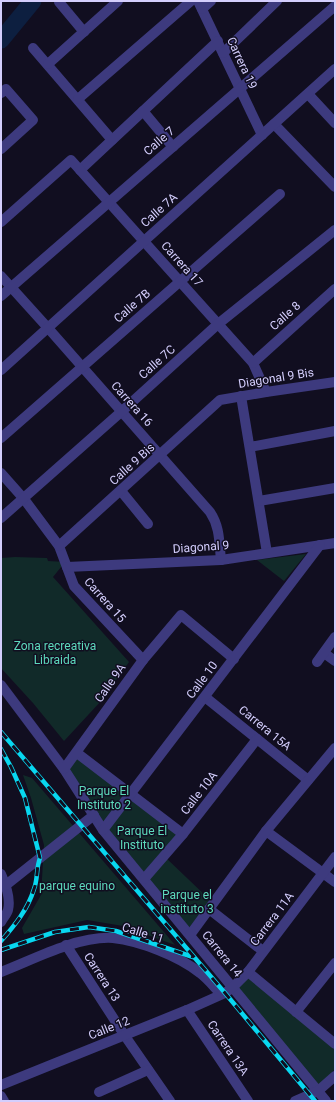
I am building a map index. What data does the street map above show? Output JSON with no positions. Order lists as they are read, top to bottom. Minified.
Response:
{"streets":{"street":["Carrera 19","Calle 7","Calle 7A","Carrera 17","Calle 7B","Calle 8","Calle 7C","Diagonal 9 Bis","Carrera 16","Calle 9 Bis","Diagonal 9","Carrera 15","Calle 10","Calle 9A","Carrera 15A","Calle 10A","Carrera 11A","Calle 11","Carrera 14","Carrera 13","Calle 12","Carrera 13A"]},"crossings":[["Carrera 19","Calle 7"],["Carrera 19","Calle 7A"],["Calle 7","Carrera 17"],["Calle 7","Carrera 16"],["Calle 7A","Carrera 17"],["Calle 7A","Carrera 16"],["Carrera 17","Calle 7B"],["Carrera 17","Calle 8"],["Carrera 17","Calle 7C"],["Carrera 17","Diagonal 9 Bis"],["Calle 7B","Carrera 16"],["Calle 7C","Carrera 16"],["Calle 7C","Carrera 15"],["Diagonal 9 Bis","Calle 9 Bis"],["Carrera 16","Calle 9 Bis"],["Carrera 16","Diagonal 9"],["Calle 9 Bis","Carrera 15"],["Diagonal 9","Carrera 15"],["Diagonal 9","Calle 10"],["Carrera 15","Calle 9A"],["Calle 10","Calle 9A"],["Calle 10","Carrera 15A"],["Calle 10","Carrera 14"],["Calle 9A","Carrera 14"],["Carrera 15A","Calle 10A"],["Calle 10A","Carrera 14"],["Carrera 11A","Calle 11"],["Carrera 11A","Carrera 14"],["Carrera 11A","Calle 12"],["Calle 11","Carrera 14"],["Calle 11","Carrera 13"],["Calle 11","Calle 12"],["Carrera 14","Calle 12"],["Carrera 13","Calle 12"],["Calle 12","Carrera 13A"]],"parks":["Zona recreativa Libraida","Parque El Instituto 2","Parque El Instituto","parque equino","Parque el instituto 3"]}
